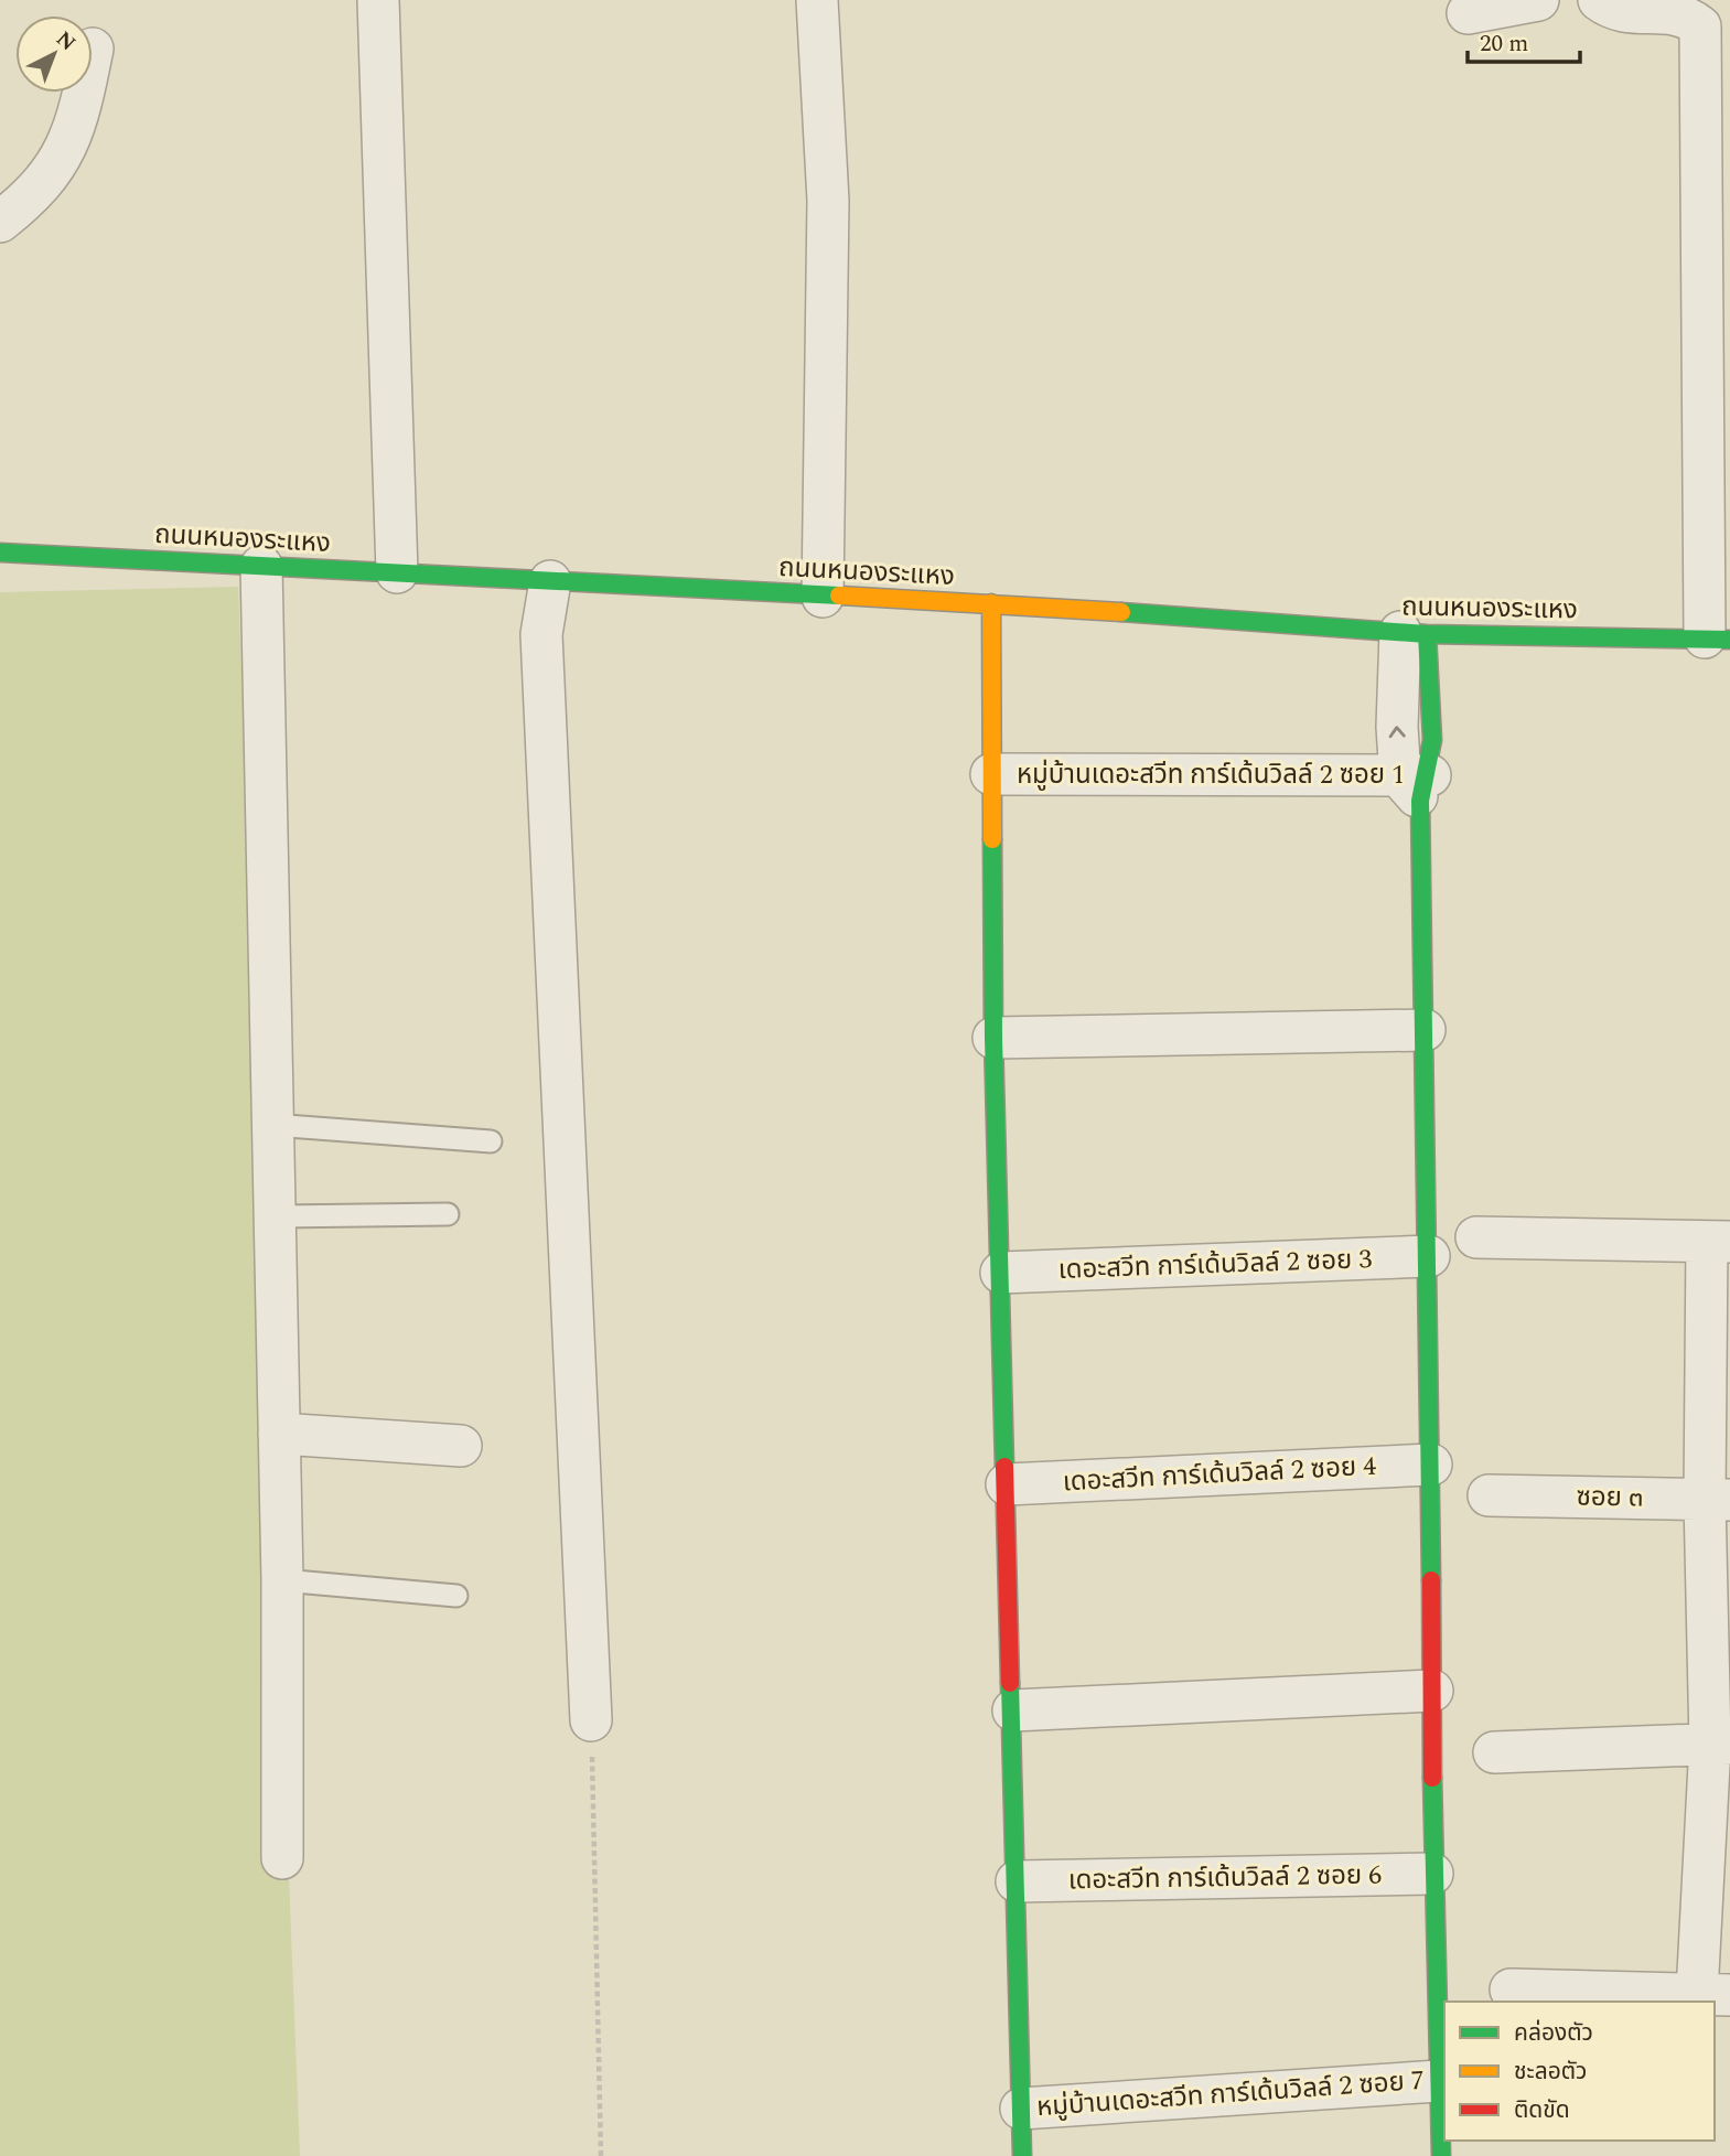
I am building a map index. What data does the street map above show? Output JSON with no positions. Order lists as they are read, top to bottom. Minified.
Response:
{"streets":{"street":["ถนนหนองระแหง","หมู่บ้านเดอะสวีท การ์เด้นวิลล์ 2 ซอย 1","เดอะสวีท การ์เด้นวิลล์ 2 ซอย 3","เดอะสวีท การ์เด้นวิลล์ 2 ซอย 4","ซอย ๓","เดอะสวีท การ์เด้นวิลล์ 2 ซอย 6","หมู่บ้านเดอะสวีท การ์เด้นวิลล์ 2 ซอย 7"]},"legend":["คล่องตัว","ชะลอตัว","ติดขัด"],"scale_bar":"20 m","north":"top right"}
